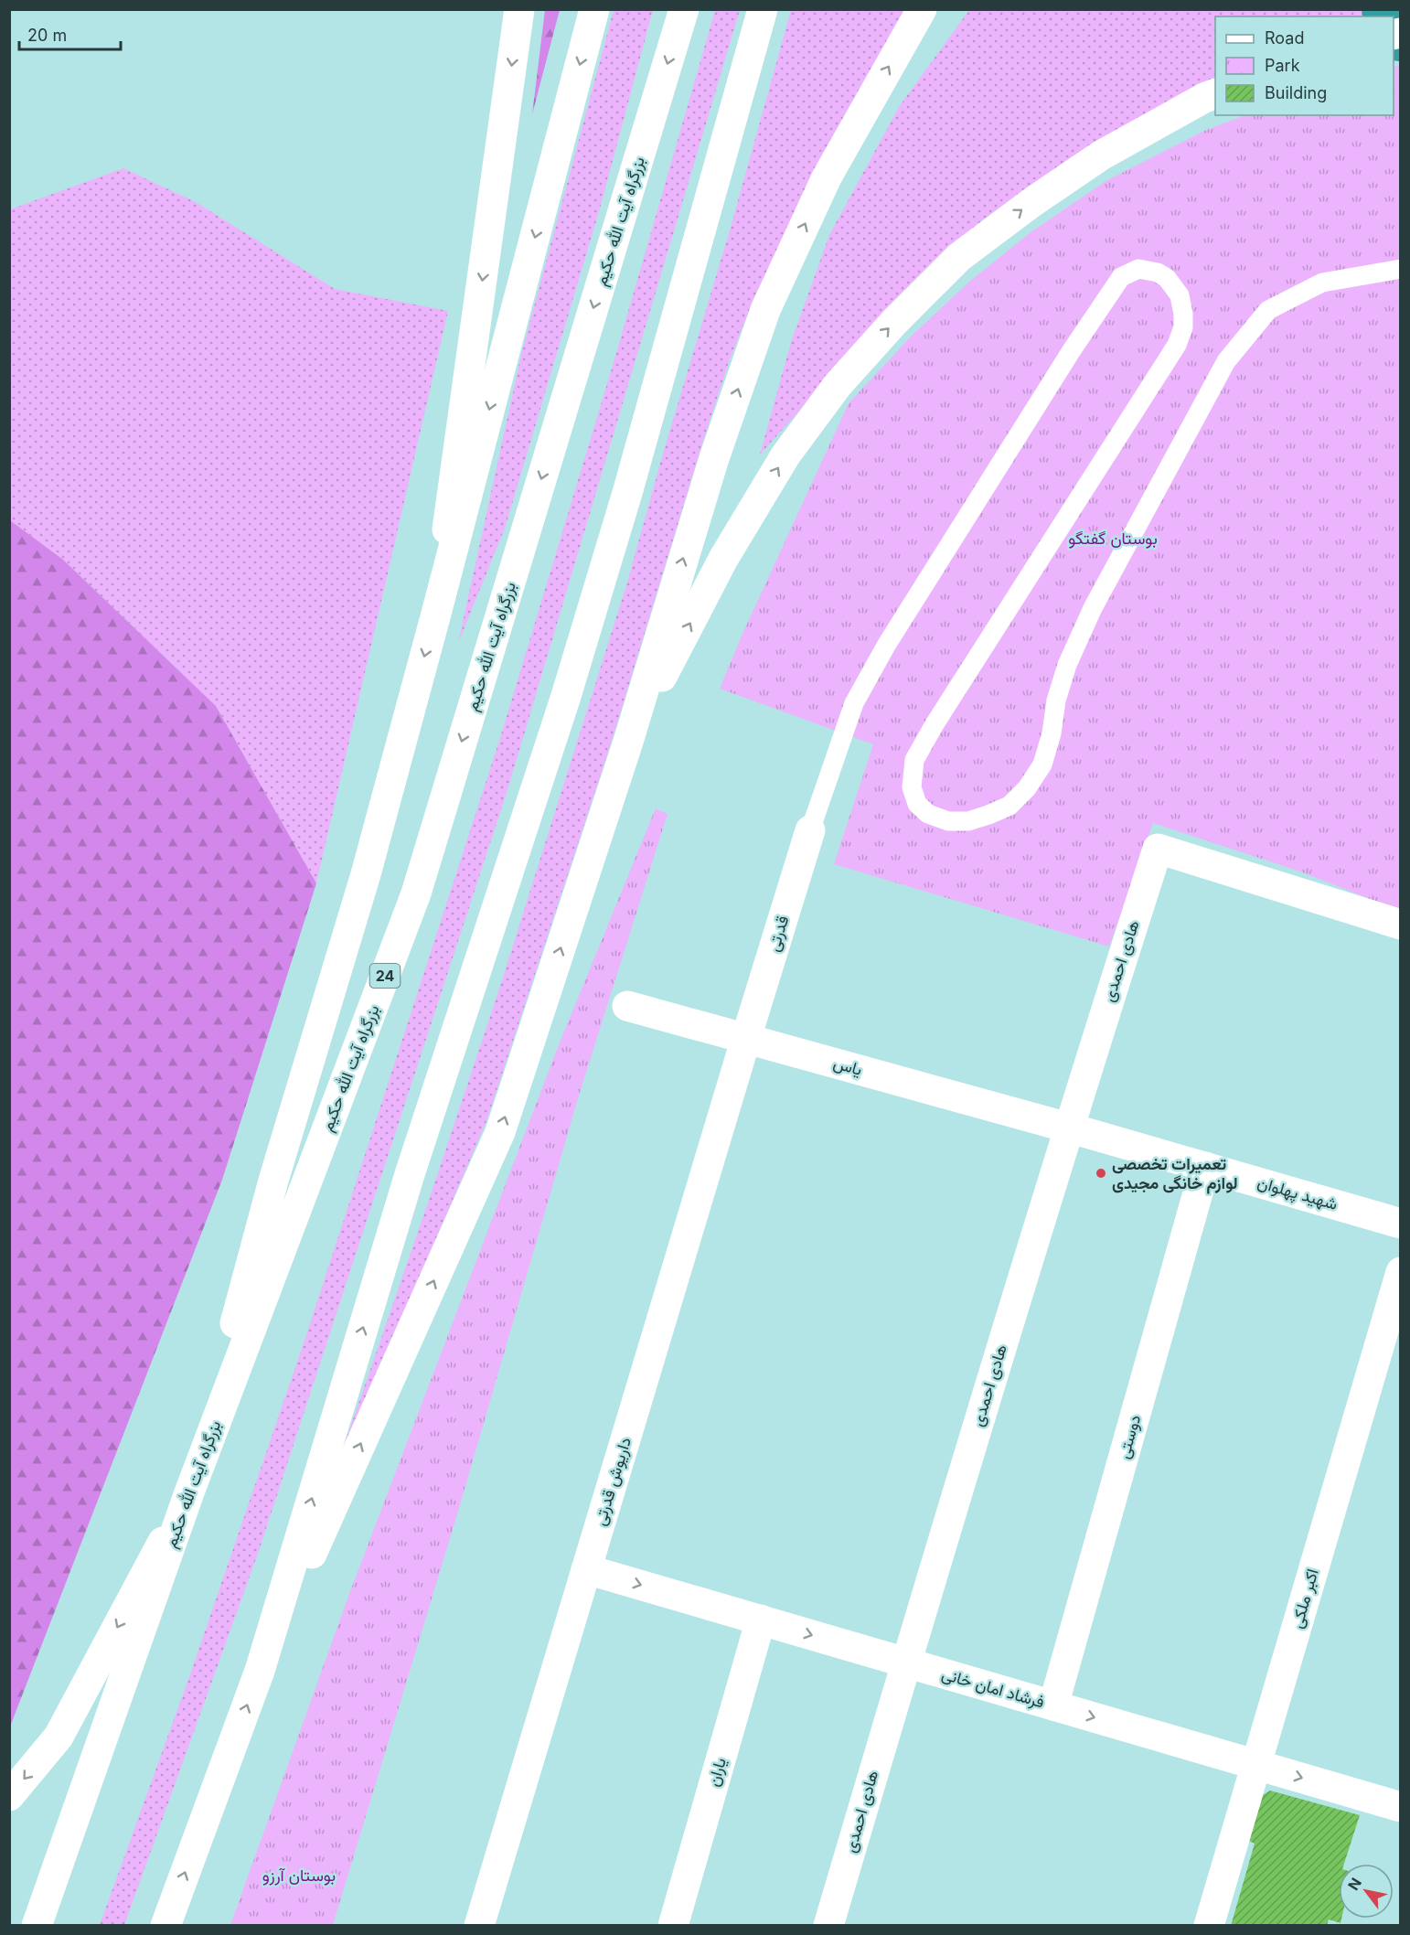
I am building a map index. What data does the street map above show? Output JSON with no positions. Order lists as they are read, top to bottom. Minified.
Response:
{"streets":{"main road":["بزرگراه آیت الله حکیم","قدرتی","هادی احمدی","24","یاس","شهید پهلوان","دوستی","داریوش قدرتی","اکبر ملکی","فرشاد امان خانی","یاران"]},"crossings":[["قدرتی","یاس"],["قدرتی","داریوش قدرتی"],["هادی احمدی","یاس"],["هادی احمدی","شهید پهلوان"],["هادی احمدی","فرشاد امان خانی"],["یاس","شهید پهلوان"],["یاس","داریوش قدرتی"],["شهید پهلوان","دوستی"],["دوستی","فرشاد امان خانی"],["داریوش قدرتی","فرشاد امان خانی"],["اکبر ملکی","فرشاد امان خانی"],["فرشاد امان خانی","یاران"]],"one_way":["فرشاد امان خانی"],"parks":["بوستان گفتگو","بوستان آرزو"],"places":["تعمیرات تخصصی لوازم خانگی مجیدی"],"legend":["Road","Park","Building"],"scale_bar":"20 m","north":"top left"}
